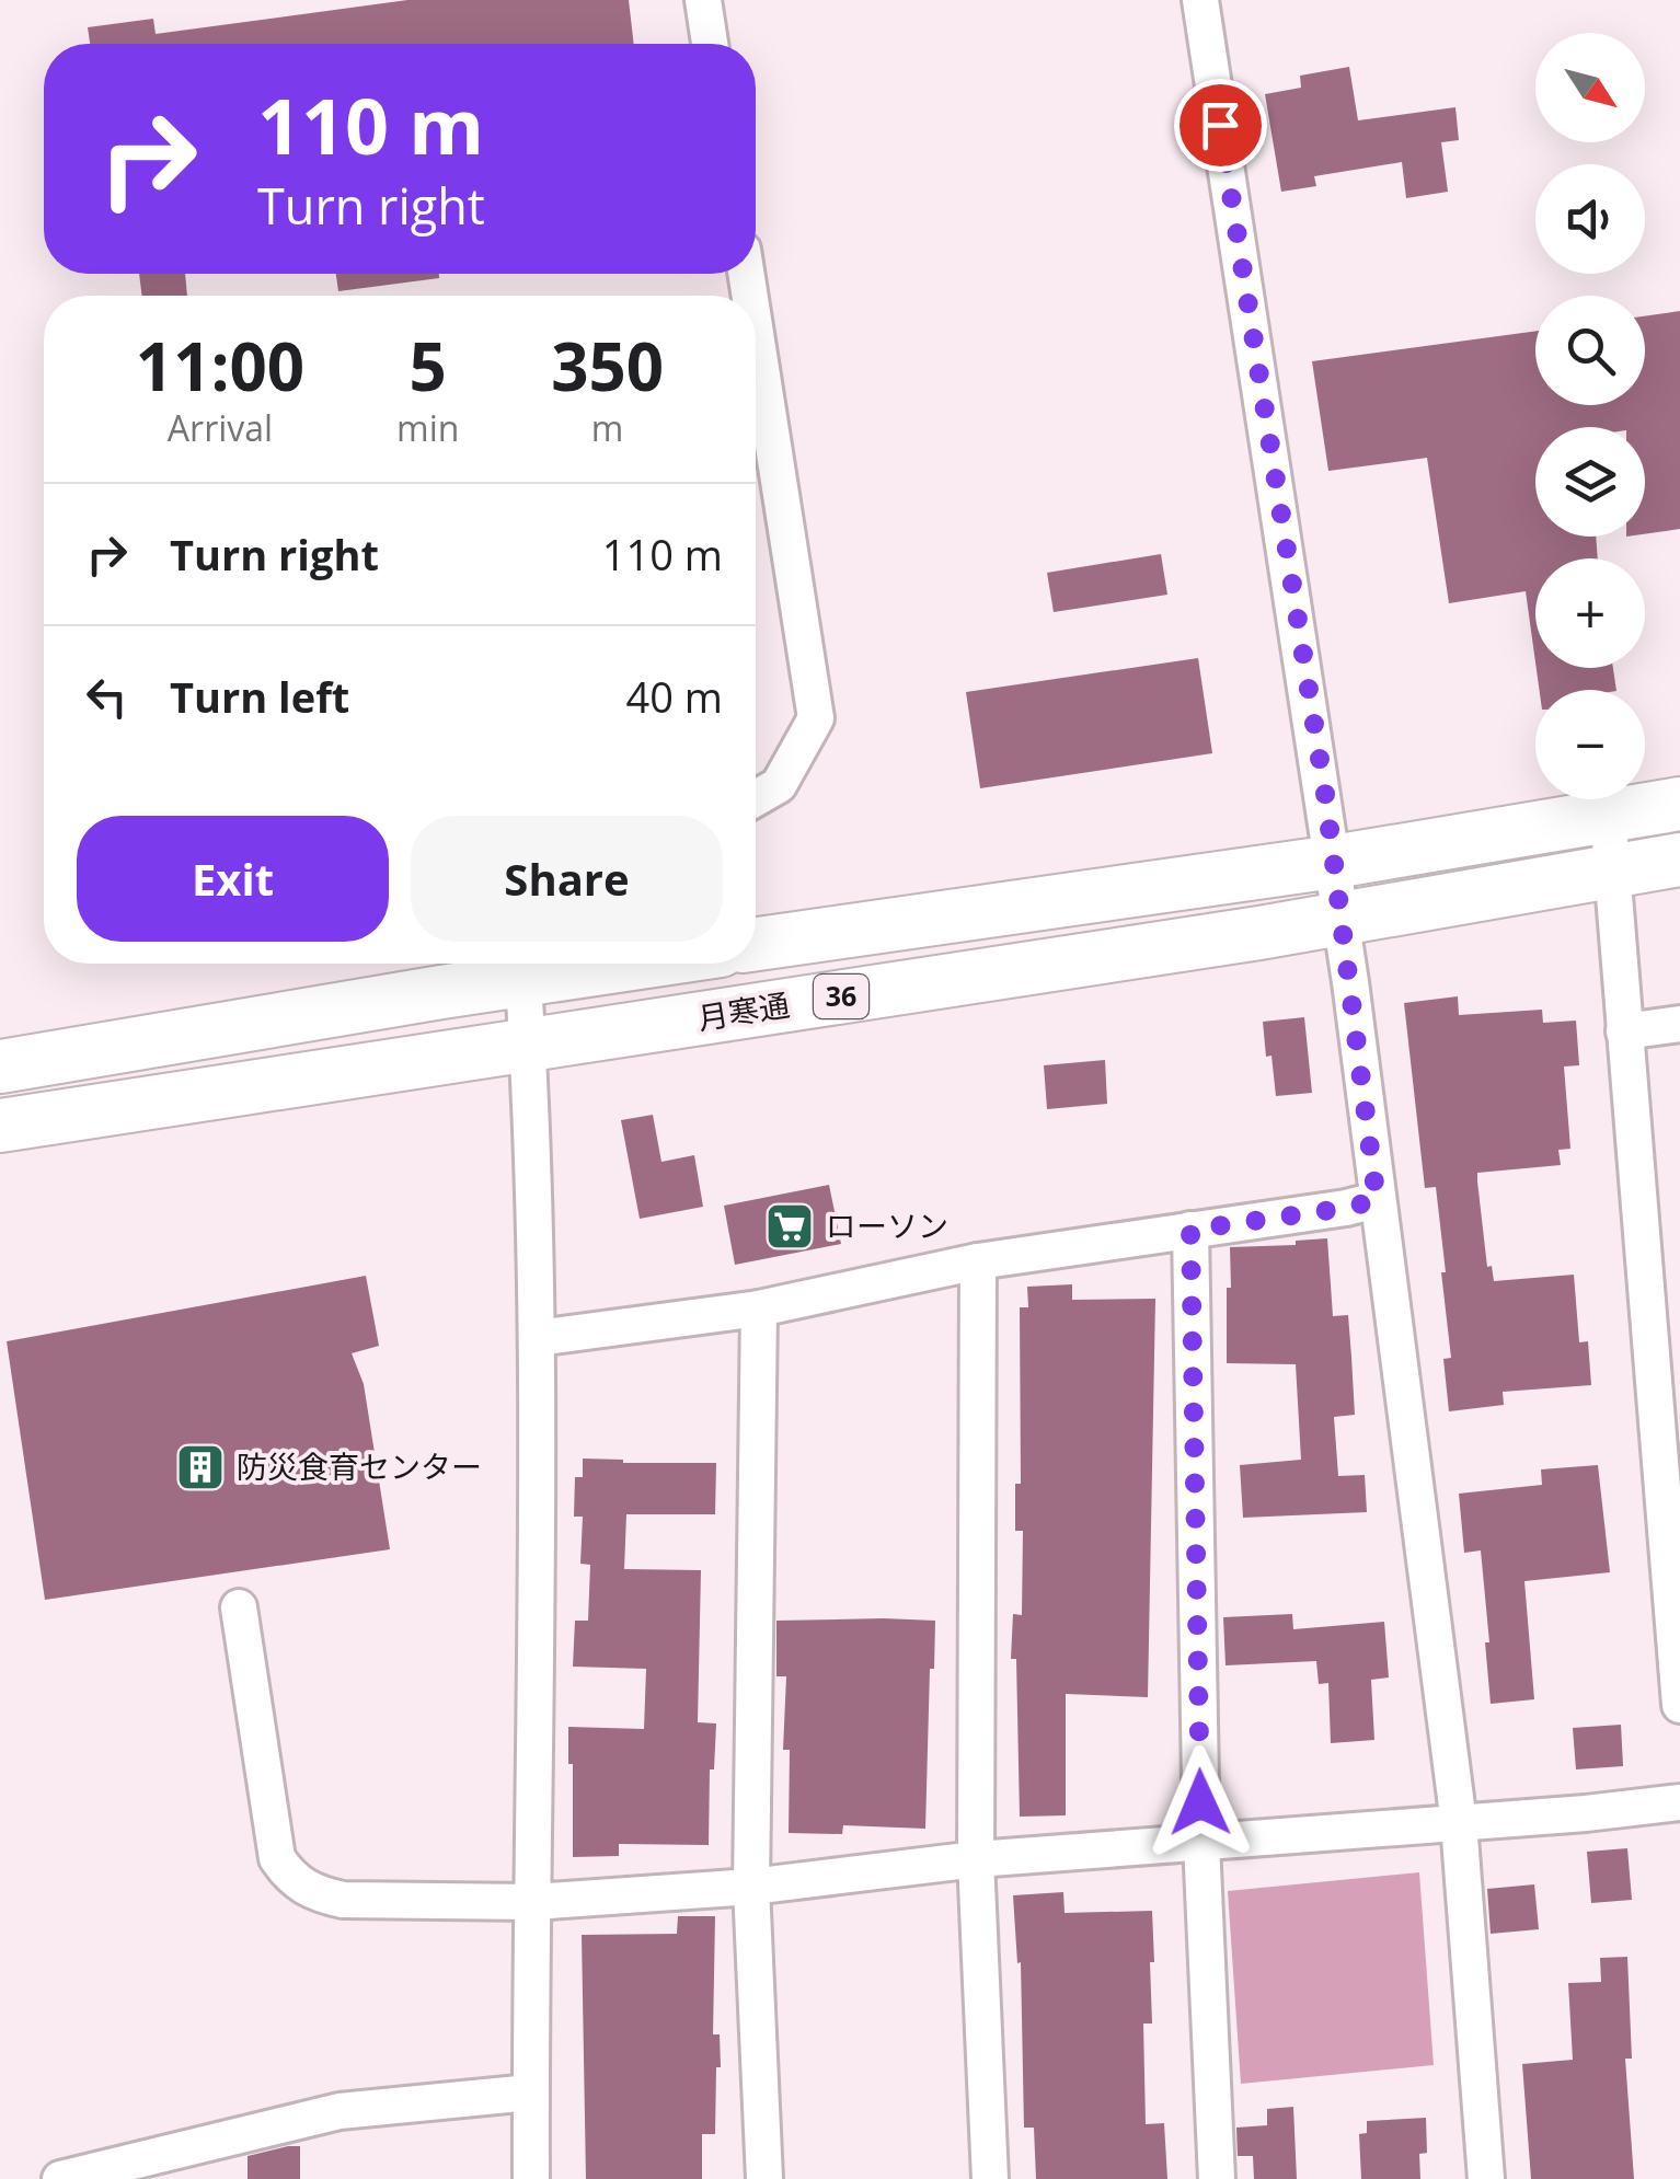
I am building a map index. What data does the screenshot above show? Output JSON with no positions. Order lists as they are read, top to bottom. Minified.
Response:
{"streets":{"highway":["36","月寒通"]},"places":{"supermarket":["ローソン"],"building":["防災食育センター"]},"north":"bottom right","page":{"map_buttons":["+","−"],"turn":["110 m","Turn right"],"eta":["11:00","Arrival","5","min","350","m"],"list":[{"name":"Turn right","value":"110 m"},{"name":"Turn left","value":"40 m"}],"buttons":["Exit","Share"]}}
